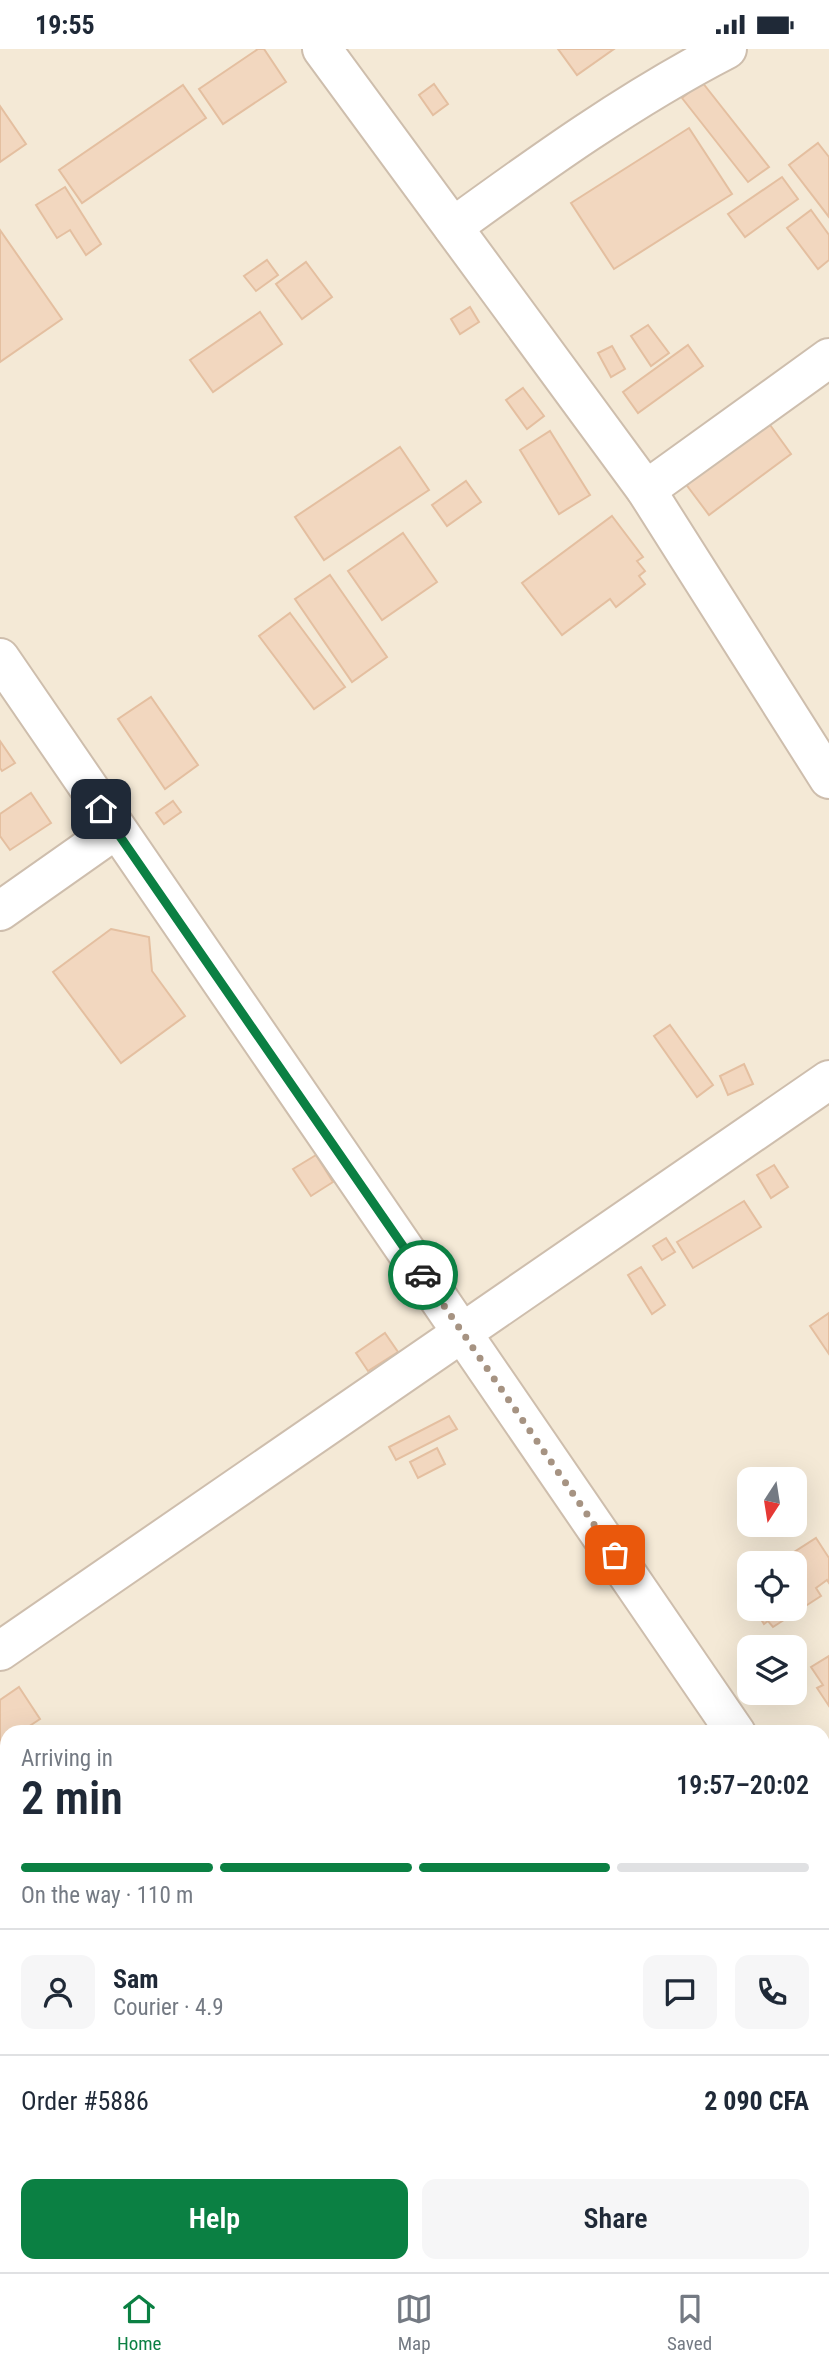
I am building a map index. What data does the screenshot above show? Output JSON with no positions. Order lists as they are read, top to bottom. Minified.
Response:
{"north":"bottom","page":{"status":"19:55","heading":["2 min","Arriving in","19:57–20:02"],"panel":["Sam","Courier · 4.9","Order #5886","2 090 CFA"],"bar":"On the way · 110 m","buttons":["Help","Share"],"tabs":["Home","Map","Saved"]}}
